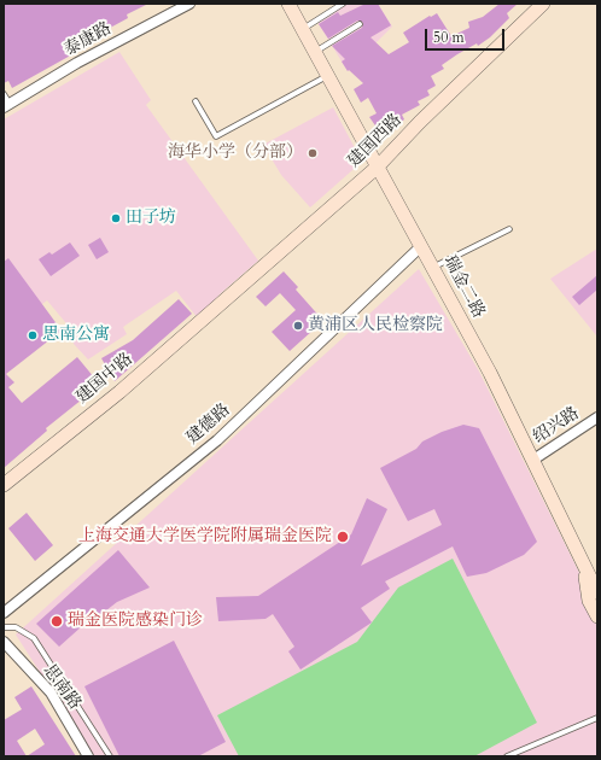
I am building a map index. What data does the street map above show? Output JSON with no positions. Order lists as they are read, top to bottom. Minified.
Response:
{"streets":{"main road":["建国西路","瑞金二路","建国中路"],"street":["泰康路","建德路","绍兴路","思南路"]},"crossings":[["建国西路","瑞金二路"],["建国西路","建国中路"],["瑞金二路","建德路"],["瑞金二路","绍兴路"]],"places":["海华小学（分部）","田子坊","黄浦区人民检察院","思南公寓","上海交通大学医学院附属瑞金医院","瑞金医院感染门诊"],"scale_bar":"50 m"}
